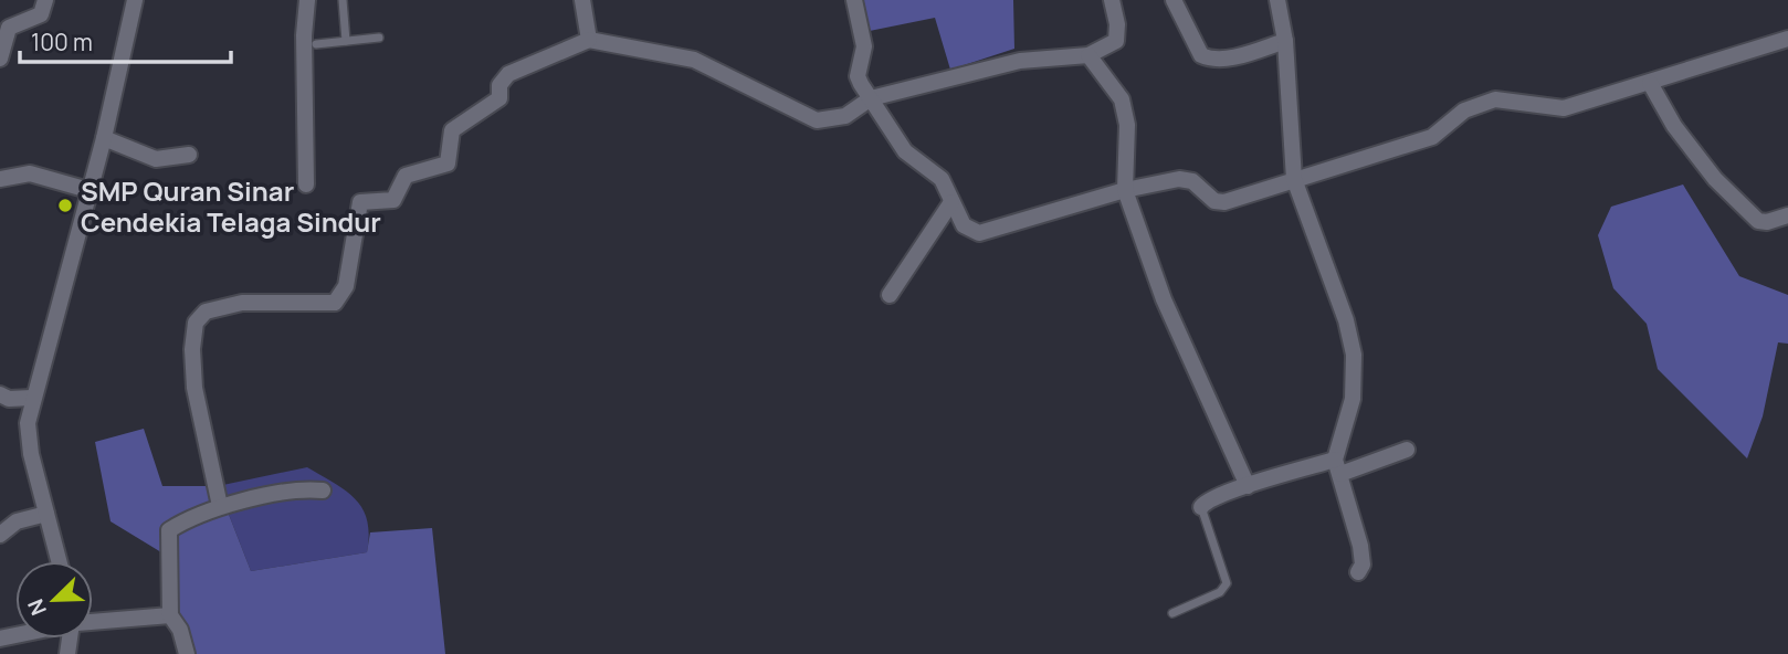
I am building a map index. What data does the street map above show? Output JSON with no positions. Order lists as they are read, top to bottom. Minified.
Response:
{"places":["SMP Quran Sinar Cendekia Telaga Sindur"],"scale_bar":"100 m","north":"bottom left"}
